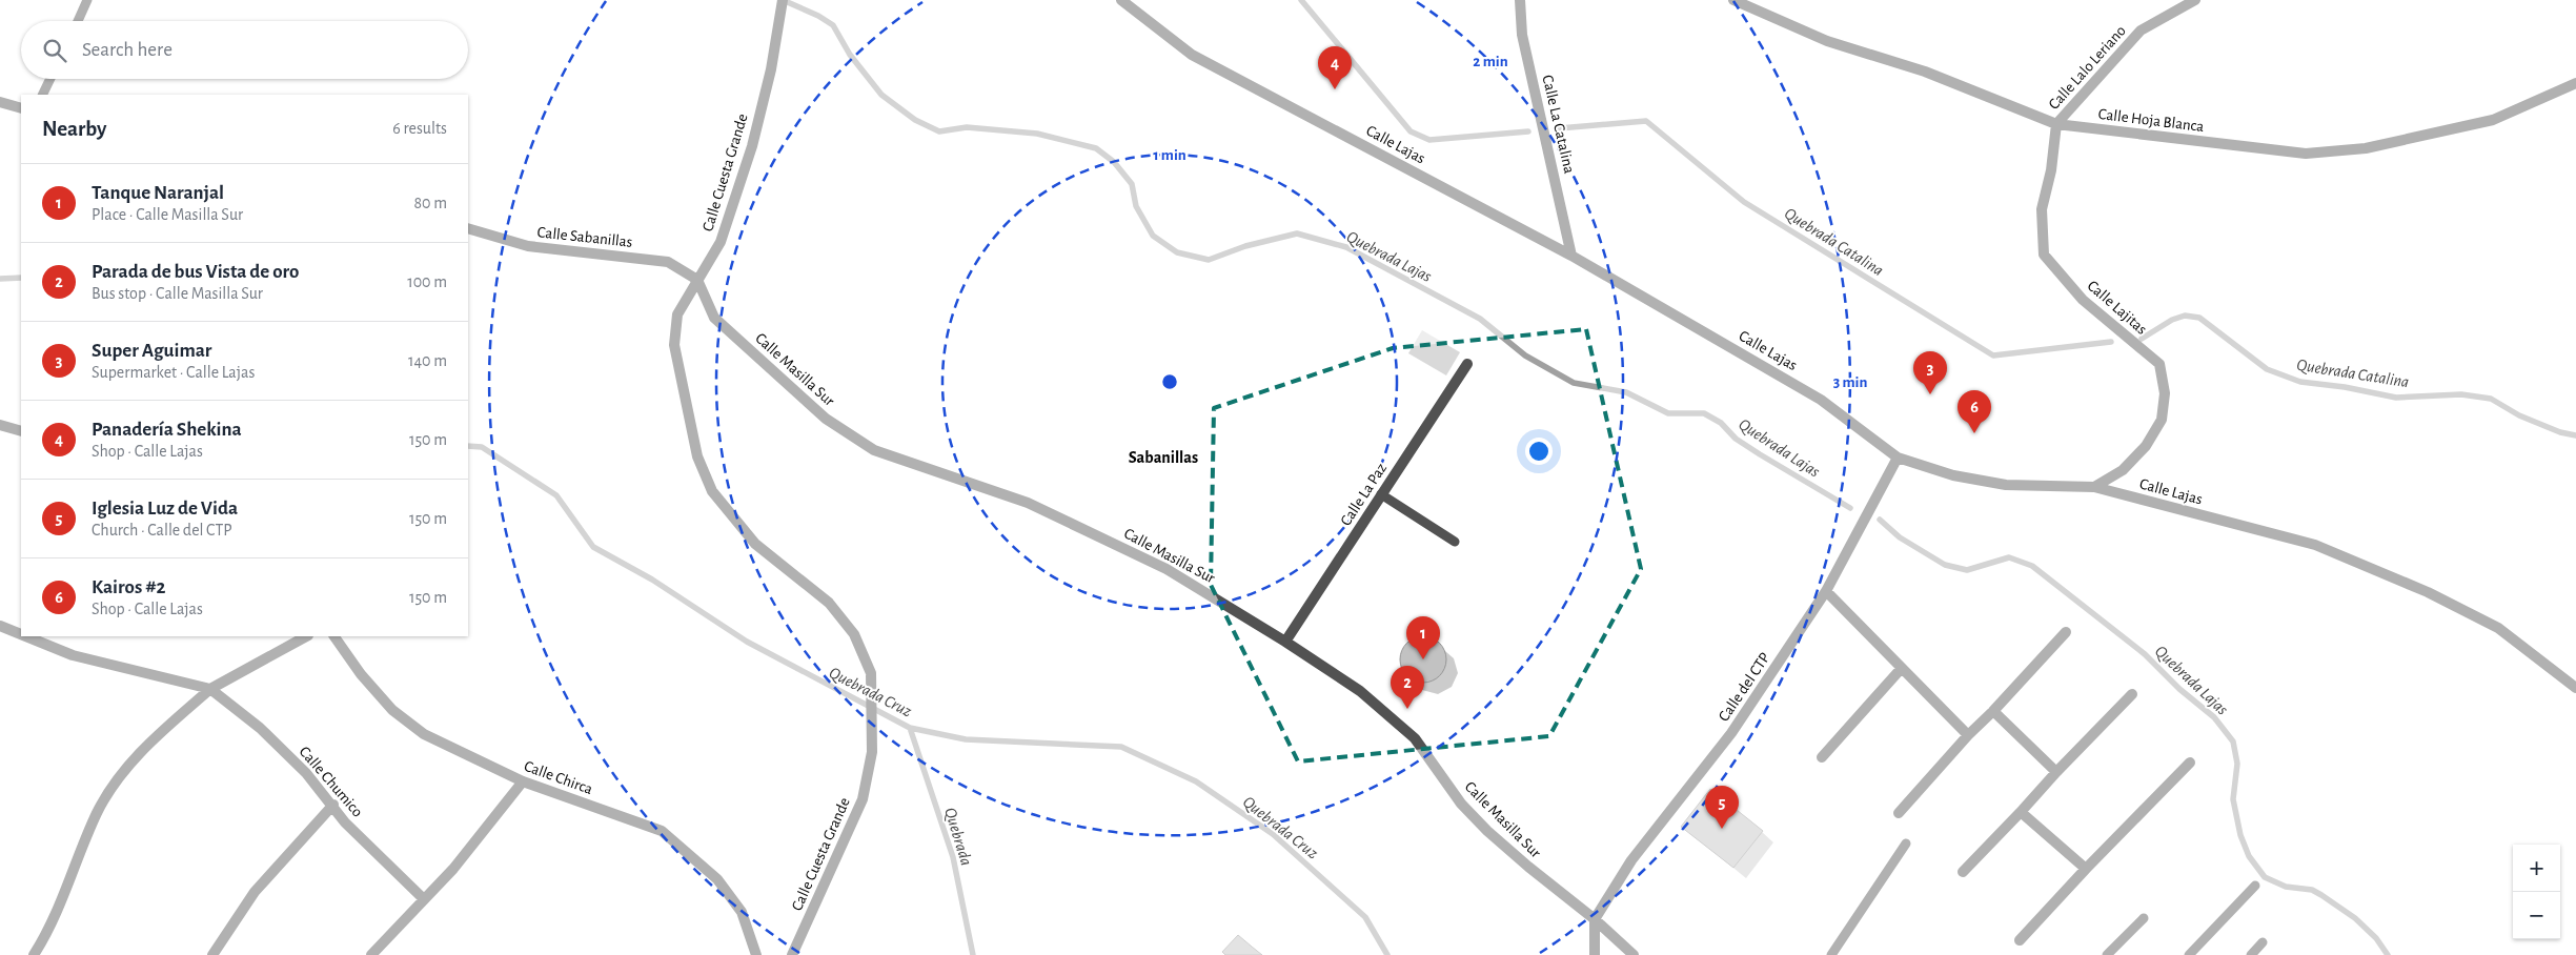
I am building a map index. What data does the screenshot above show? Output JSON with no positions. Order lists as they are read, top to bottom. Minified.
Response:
{"streets":{"street":["Calle Lalo Leriano","Calle Hoja Blanca","Calle La Catalina","Calle Lajas","Calle Cuesta Grande","Calle Sabanillas","Calle Lajitas","Calle Masilla Sur","Calle La Paz","Calle del CTP","Calle Chirca","Calle Chumico"]},"crossings":[["Calle Lalo Leriano","Calle Hoja Blanca"],["Calle Lalo Leriano","Calle Lajitas"],["Calle Hoja Blanca","Calle Lajitas"],["Calle La Catalina","Calle Lajas"],["Calle Lajas","Calle Lajitas"],["Calle Lajas","Calle del CTP"],["Calle Cuesta Grande","Calle Sabanillas"],["Calle Cuesta Grande","Calle Masilla Sur"],["Calle Sabanillas","Calle Masilla Sur"],["Calle Masilla Sur","Calle La Paz"],["Calle Masilla Sur","Calle del CTP"]],"districts":["Sabanillas"],"water":["Quebrada Catalina","Quebrada Lajas","Quebrada Cruz","Quebrada"],"page":{"search":"Search here","pins":["4","3","6","1","2","5"],"heading":["Nearby","6 results"],"list":[{"mark":"1","name":"Tanque Naranjal","note":"Place · Calle Masilla Sur","value":"80 m"},{"mark":"2","name":"Parada de bus Vista de oro","note":"Bus stop · Calle Masilla Sur","value":"100 m"},{"mark":"3","name":"Super Aguimar","note":"Supermarket · Calle Lajas","value":"140 m"},{"mark":"4","name":"Panadería Shekina","note":"Shop · Calle Lajas","value":"150 m"},{"mark":"5","name":"Iglesia Luz de Vida","note":"Church · Calle del CTP","value":"150 m"},{"mark":"6","name":"Kairos #2","note":"Shop · Calle Lajas","value":"150 m"}],"map_buttons":["+","−"]},"rings":["2 min","1 min","3 min"]}
